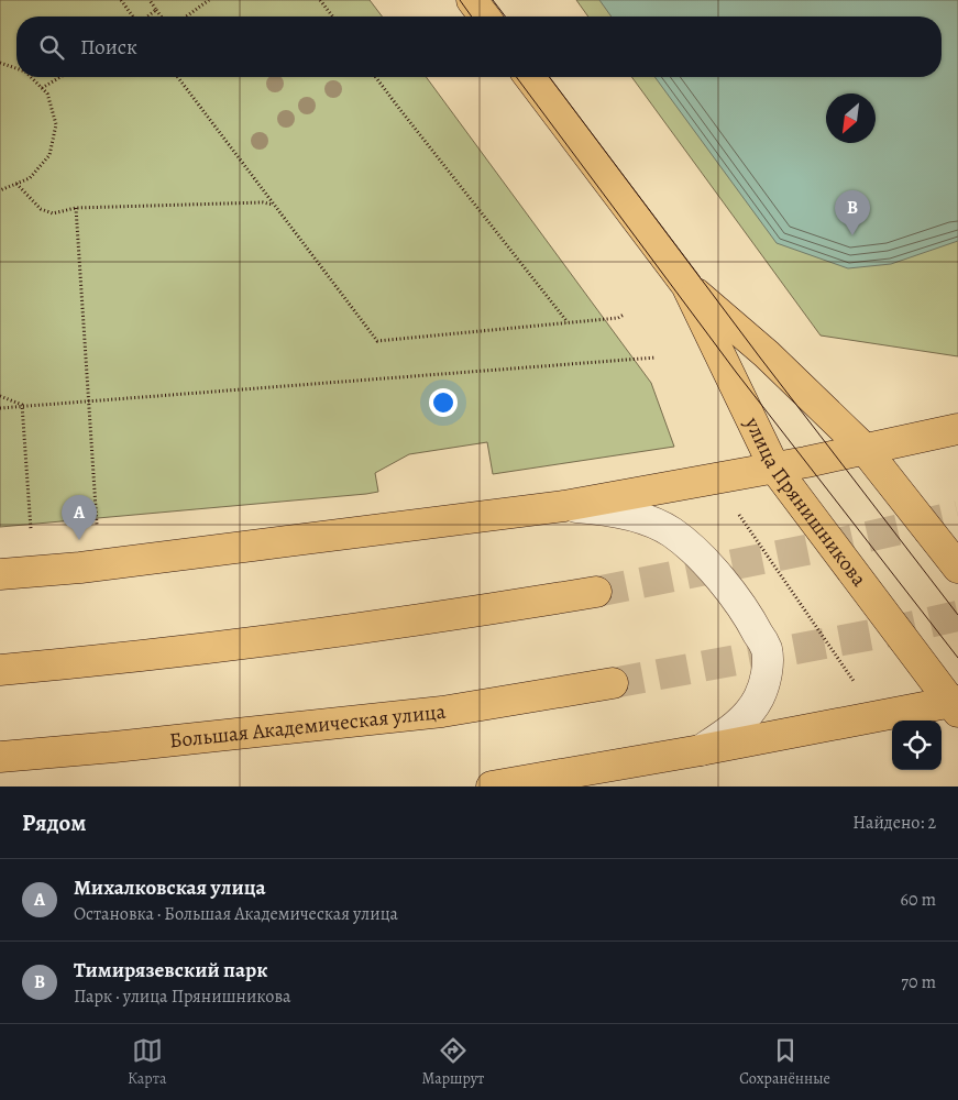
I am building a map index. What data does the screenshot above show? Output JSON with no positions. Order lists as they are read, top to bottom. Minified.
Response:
{"streets":{"main road":["улица Прянишникова","Большая Академическая улица"]},"north":"bottom left","page":{"search":"Поиск","pins":["B","A"],"heading":["Рядом","Найдено: 2"],"list":[{"mark":"A","name":"Михалковская улица","note":"Остановка · Большая Академическая улица","value":"60 m"},{"mark":"B","name":"Тимирязевский парк","note":"Парк · улица Прянишникова","value":"70 m"}],"nav":["Карта","Маршрут","Сохранённые"]}}
